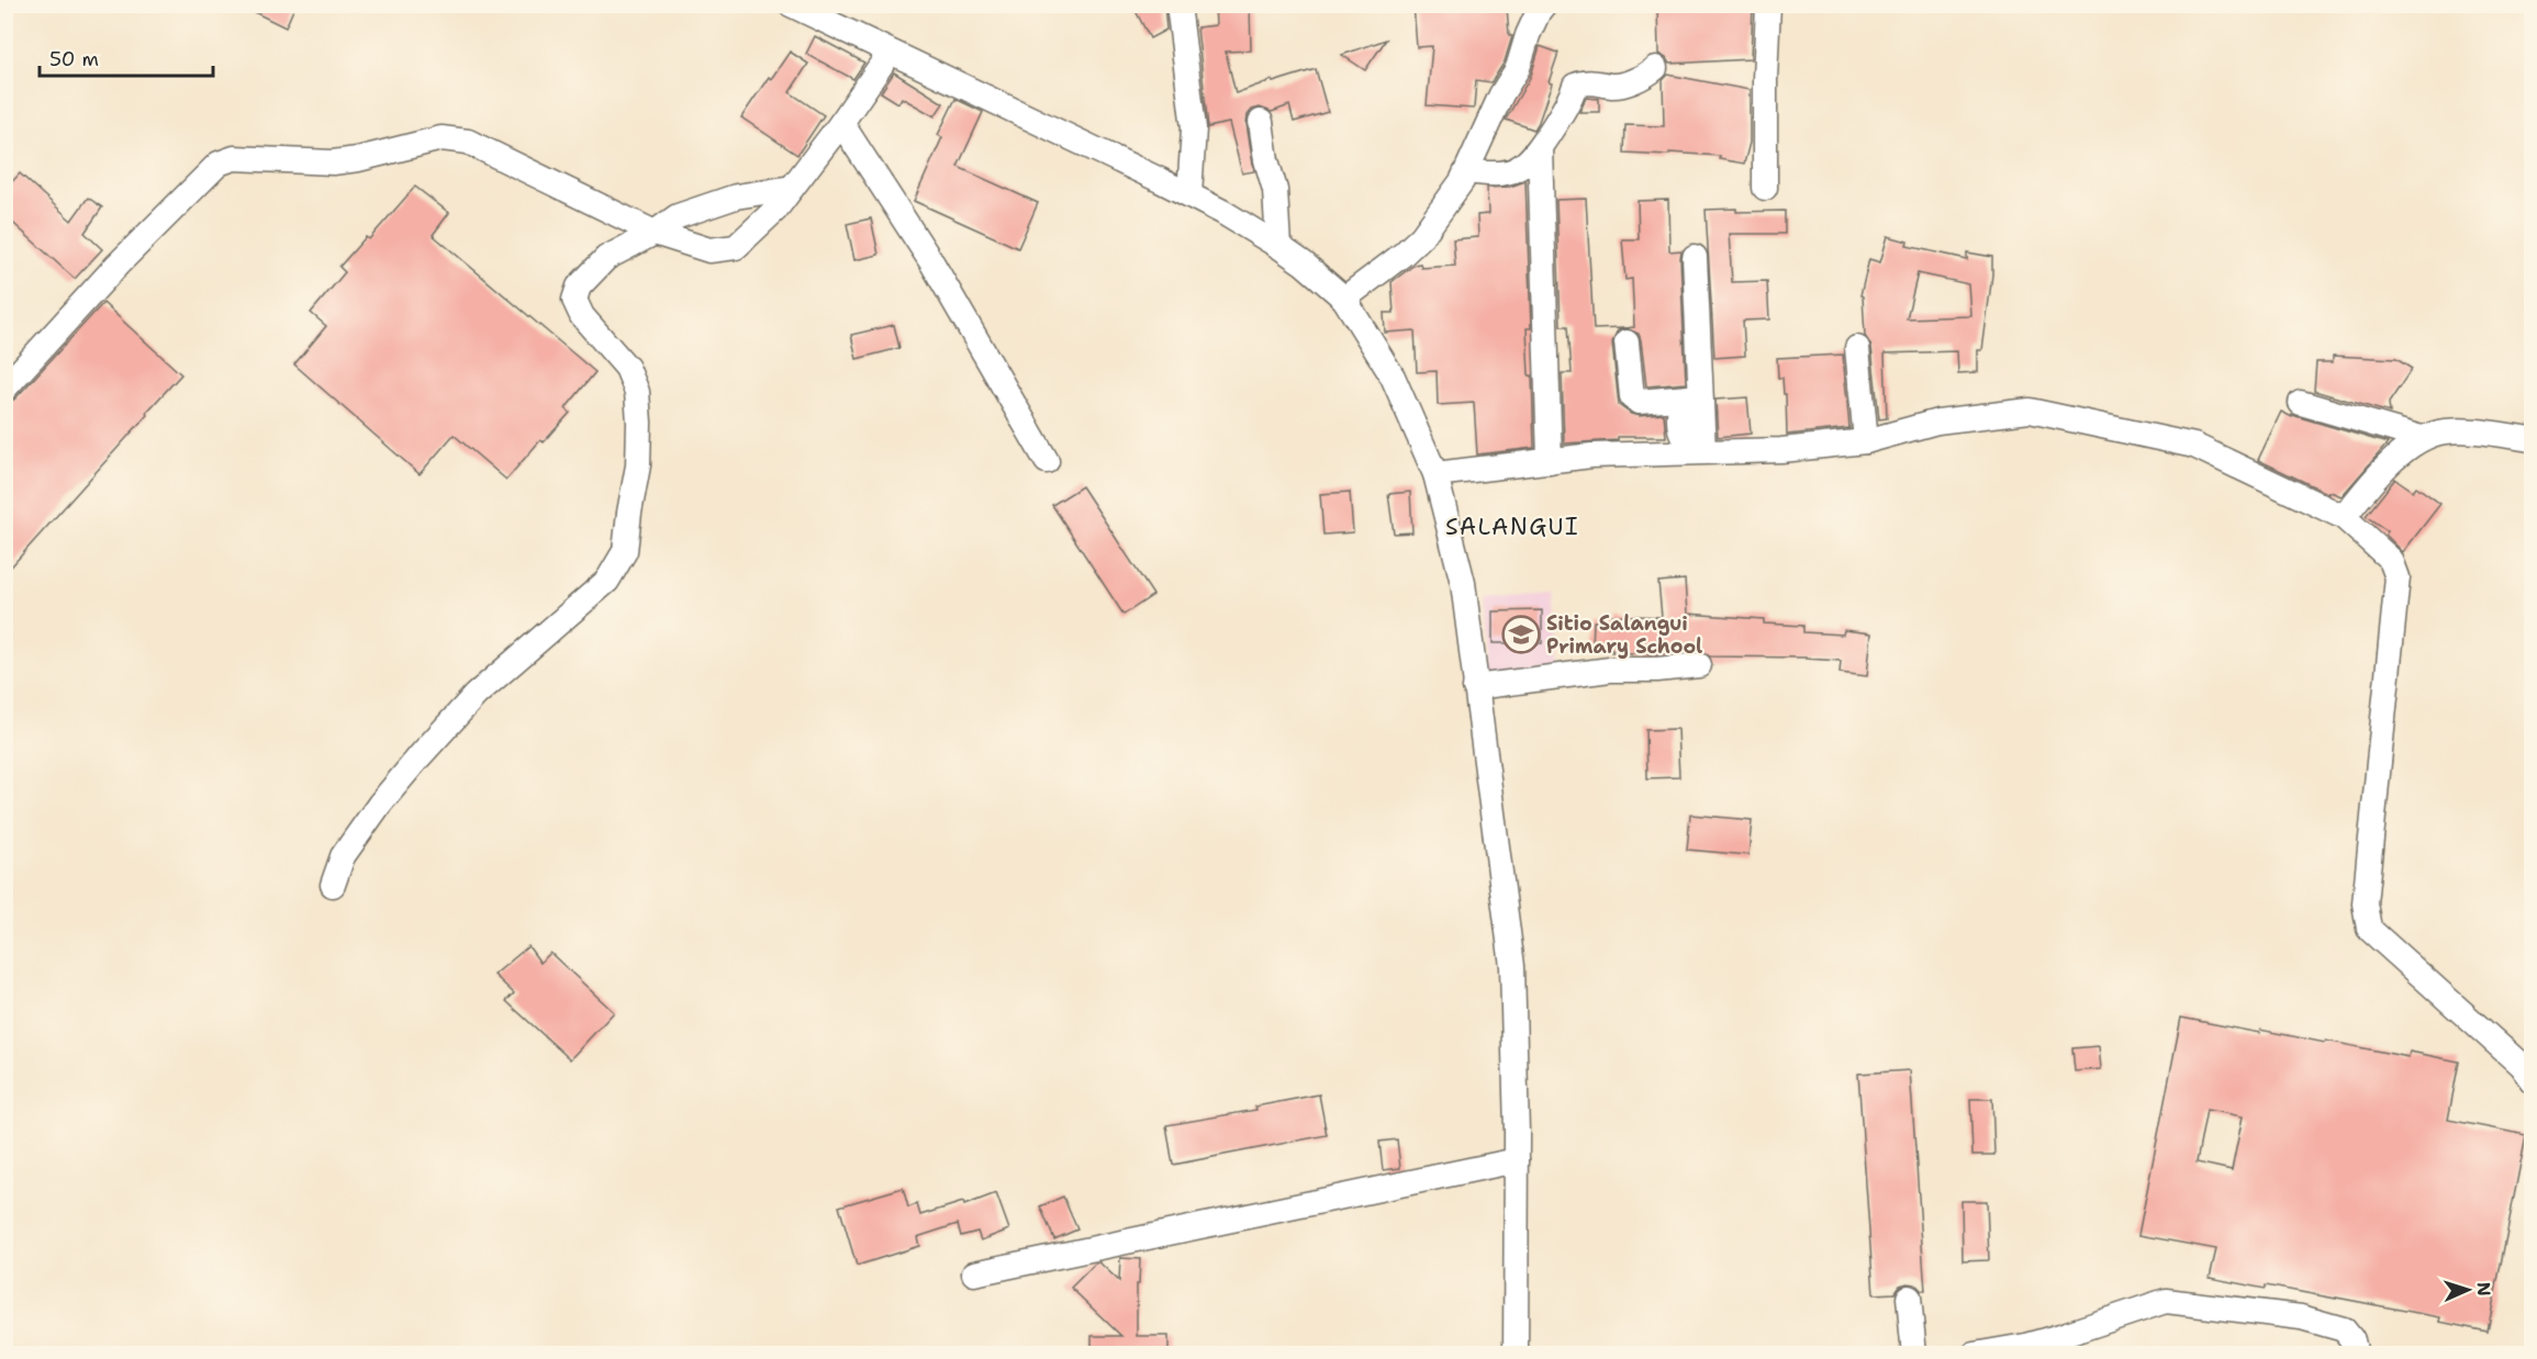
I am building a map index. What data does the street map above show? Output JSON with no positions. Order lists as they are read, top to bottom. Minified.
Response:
{"districts":["SALANGUI"],"places":{"school or university":["Sitio Salangui Primary School"]},"scale_bar":"50 m","north":"right"}
